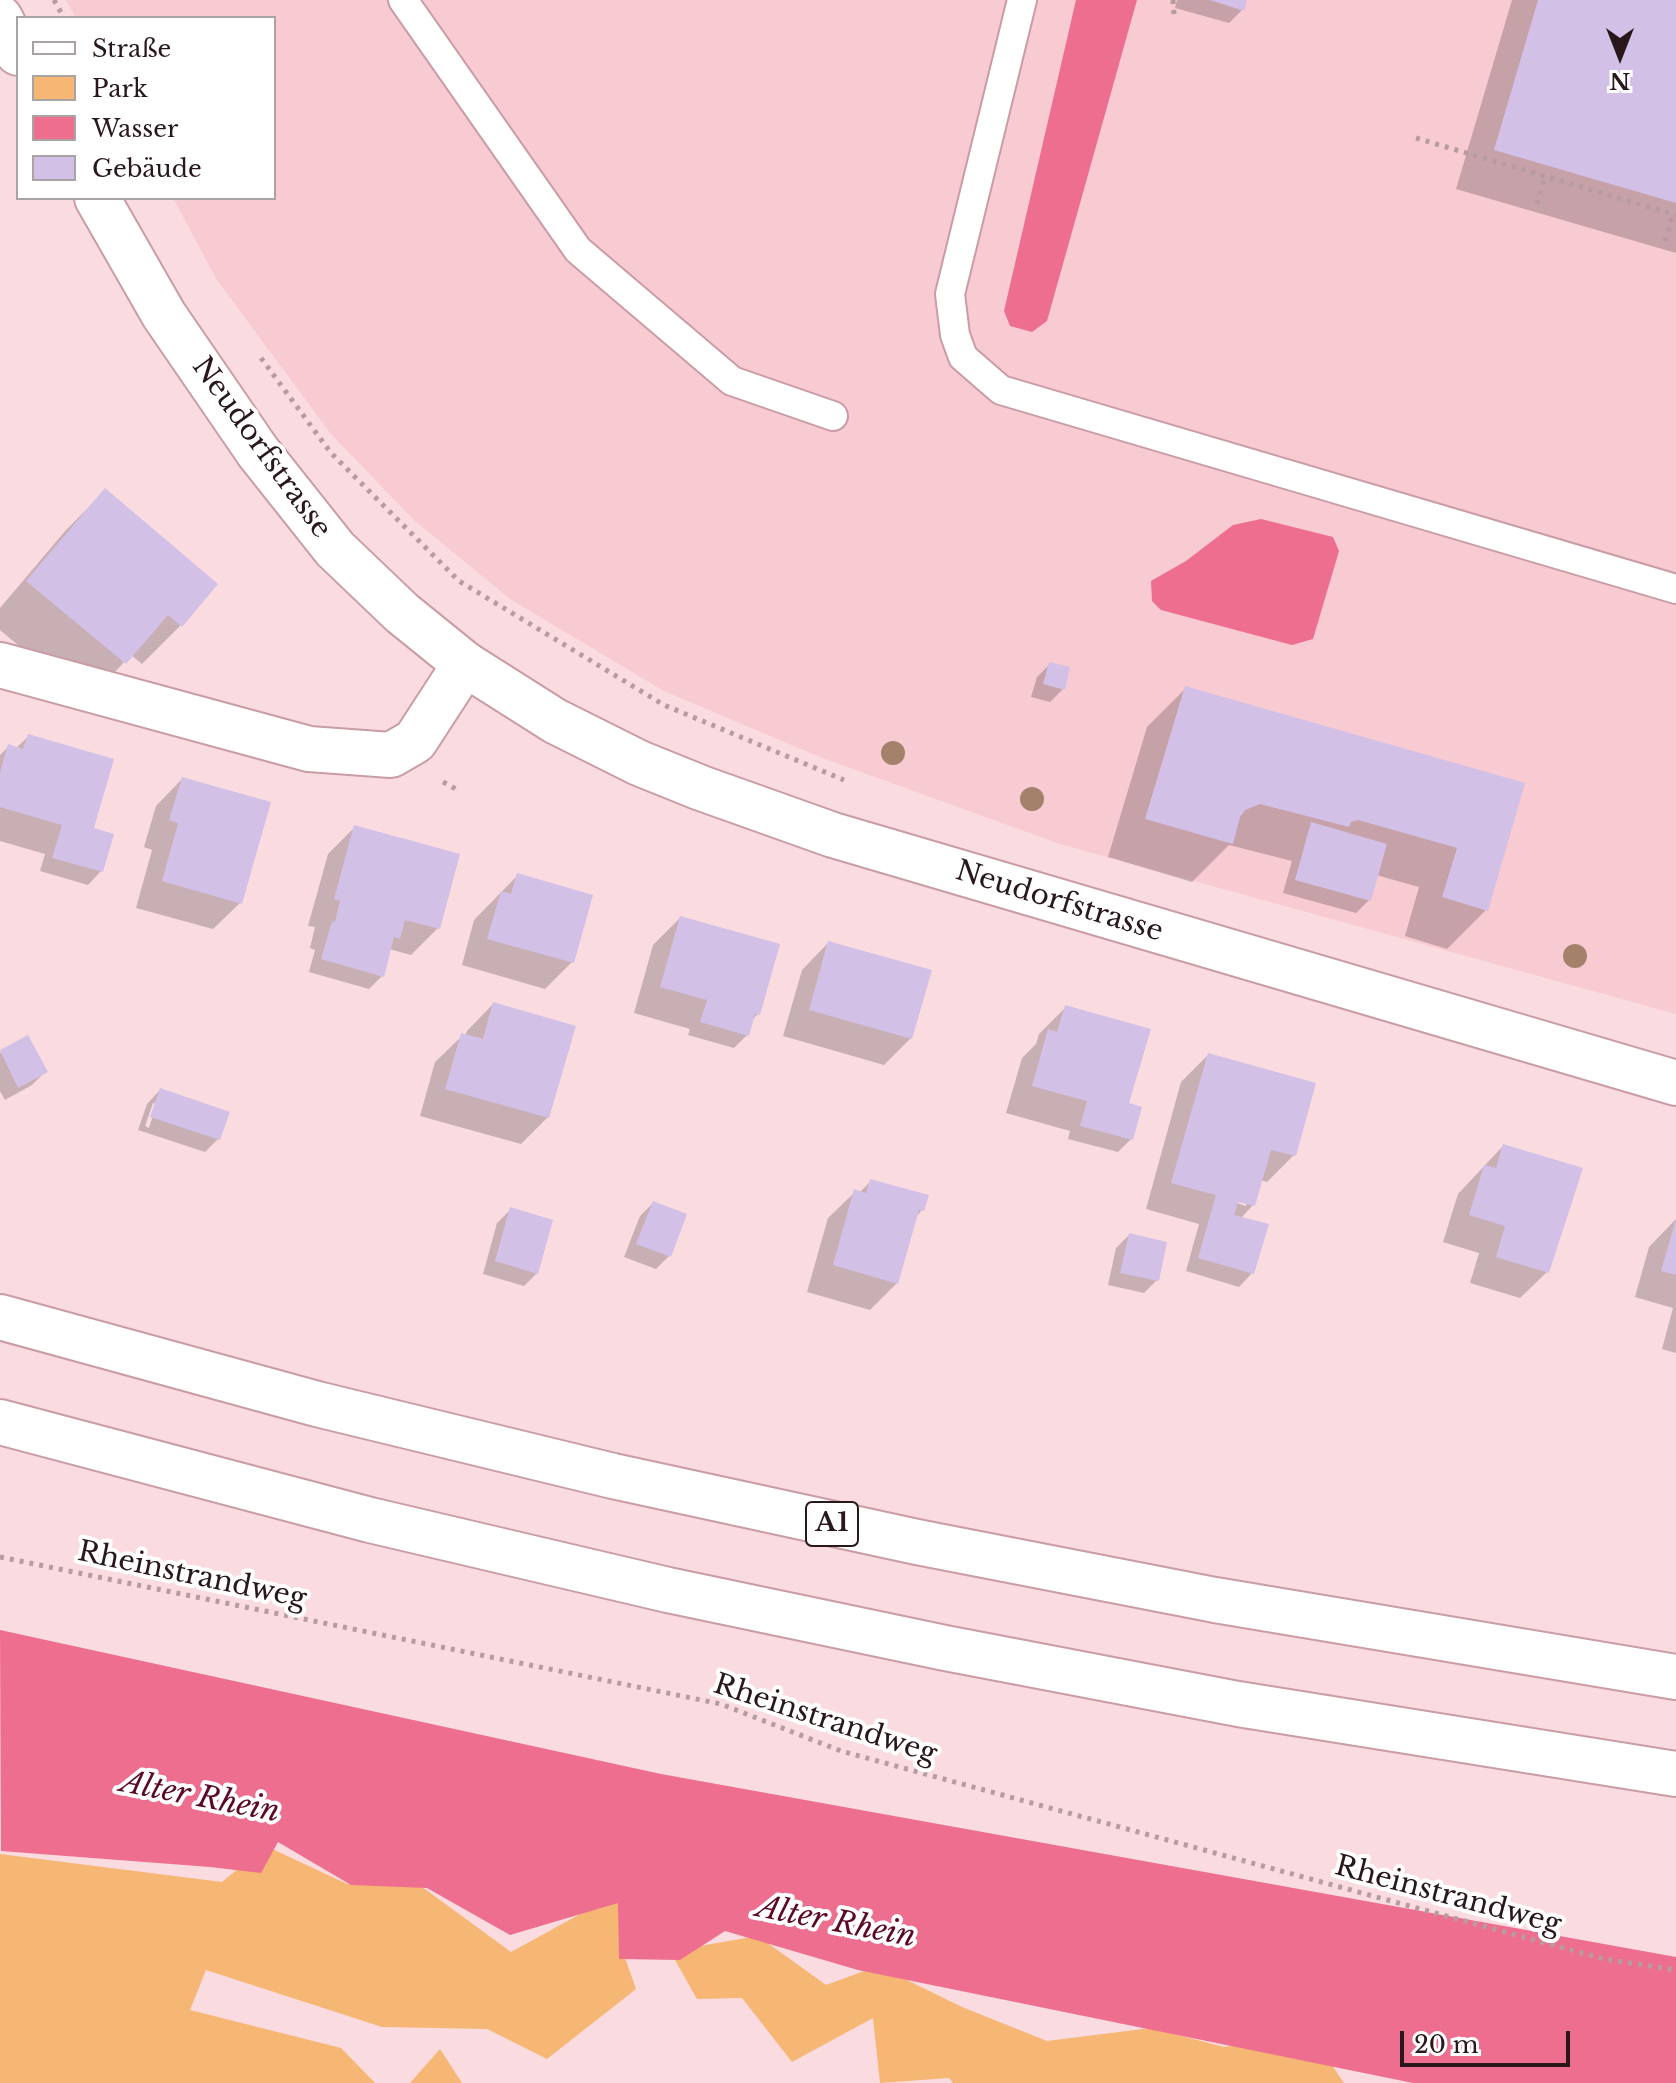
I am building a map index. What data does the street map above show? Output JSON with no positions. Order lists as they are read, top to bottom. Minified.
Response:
{"streets":{"main road":["Neudorfstrasse","A1"],"path":["Rheinstrandweg"]},"water":["Alter Rhein"],"legend":["Straße","Park","Wasser","Gebäude"],"scale_bar":"20 m","north":"bottom"}
